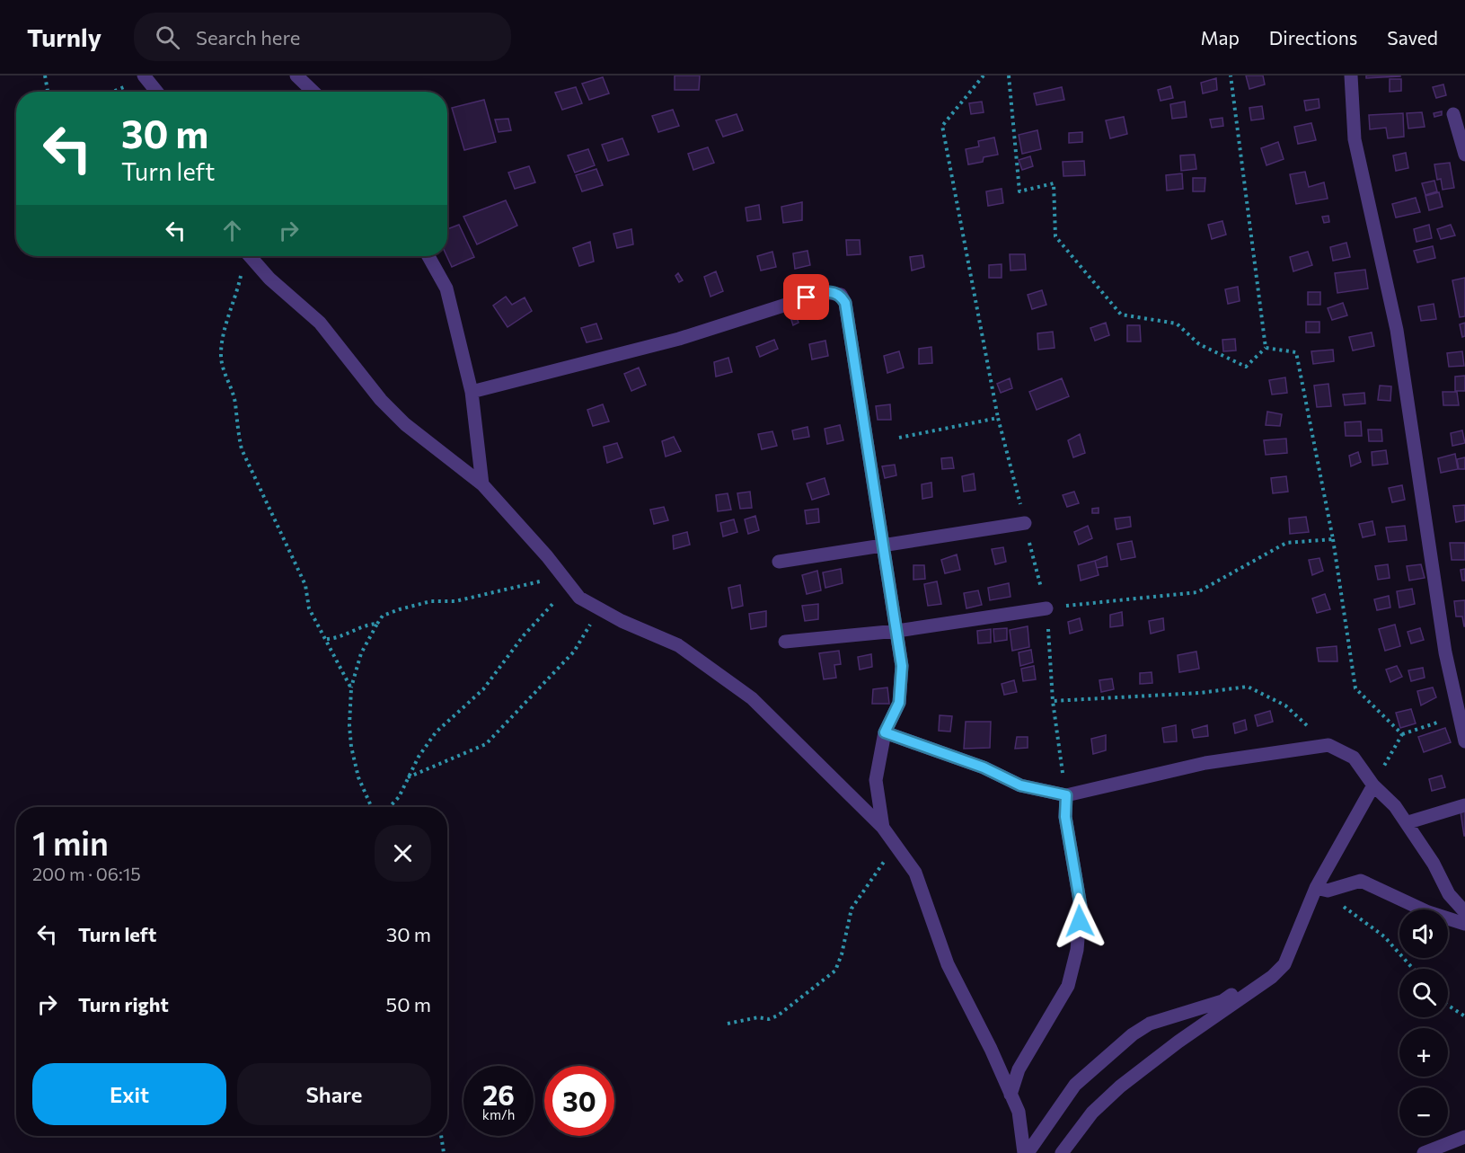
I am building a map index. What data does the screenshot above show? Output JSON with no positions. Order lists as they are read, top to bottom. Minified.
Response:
{"page":{"header":"Turnly","search":"Search here","nav":["Map","Directions","Saved"],"turn":["30 m","Turn left"],"heading":["1 min","200 m · 06:15"],"list":[{"name":"Turn left","value":"30 m"},{"name":"Turn right","value":"50 m"}],"map_buttons":["+","−"],"buttons":["Exit","Share"],"speed":"26 km/h","limit":"30"}}
